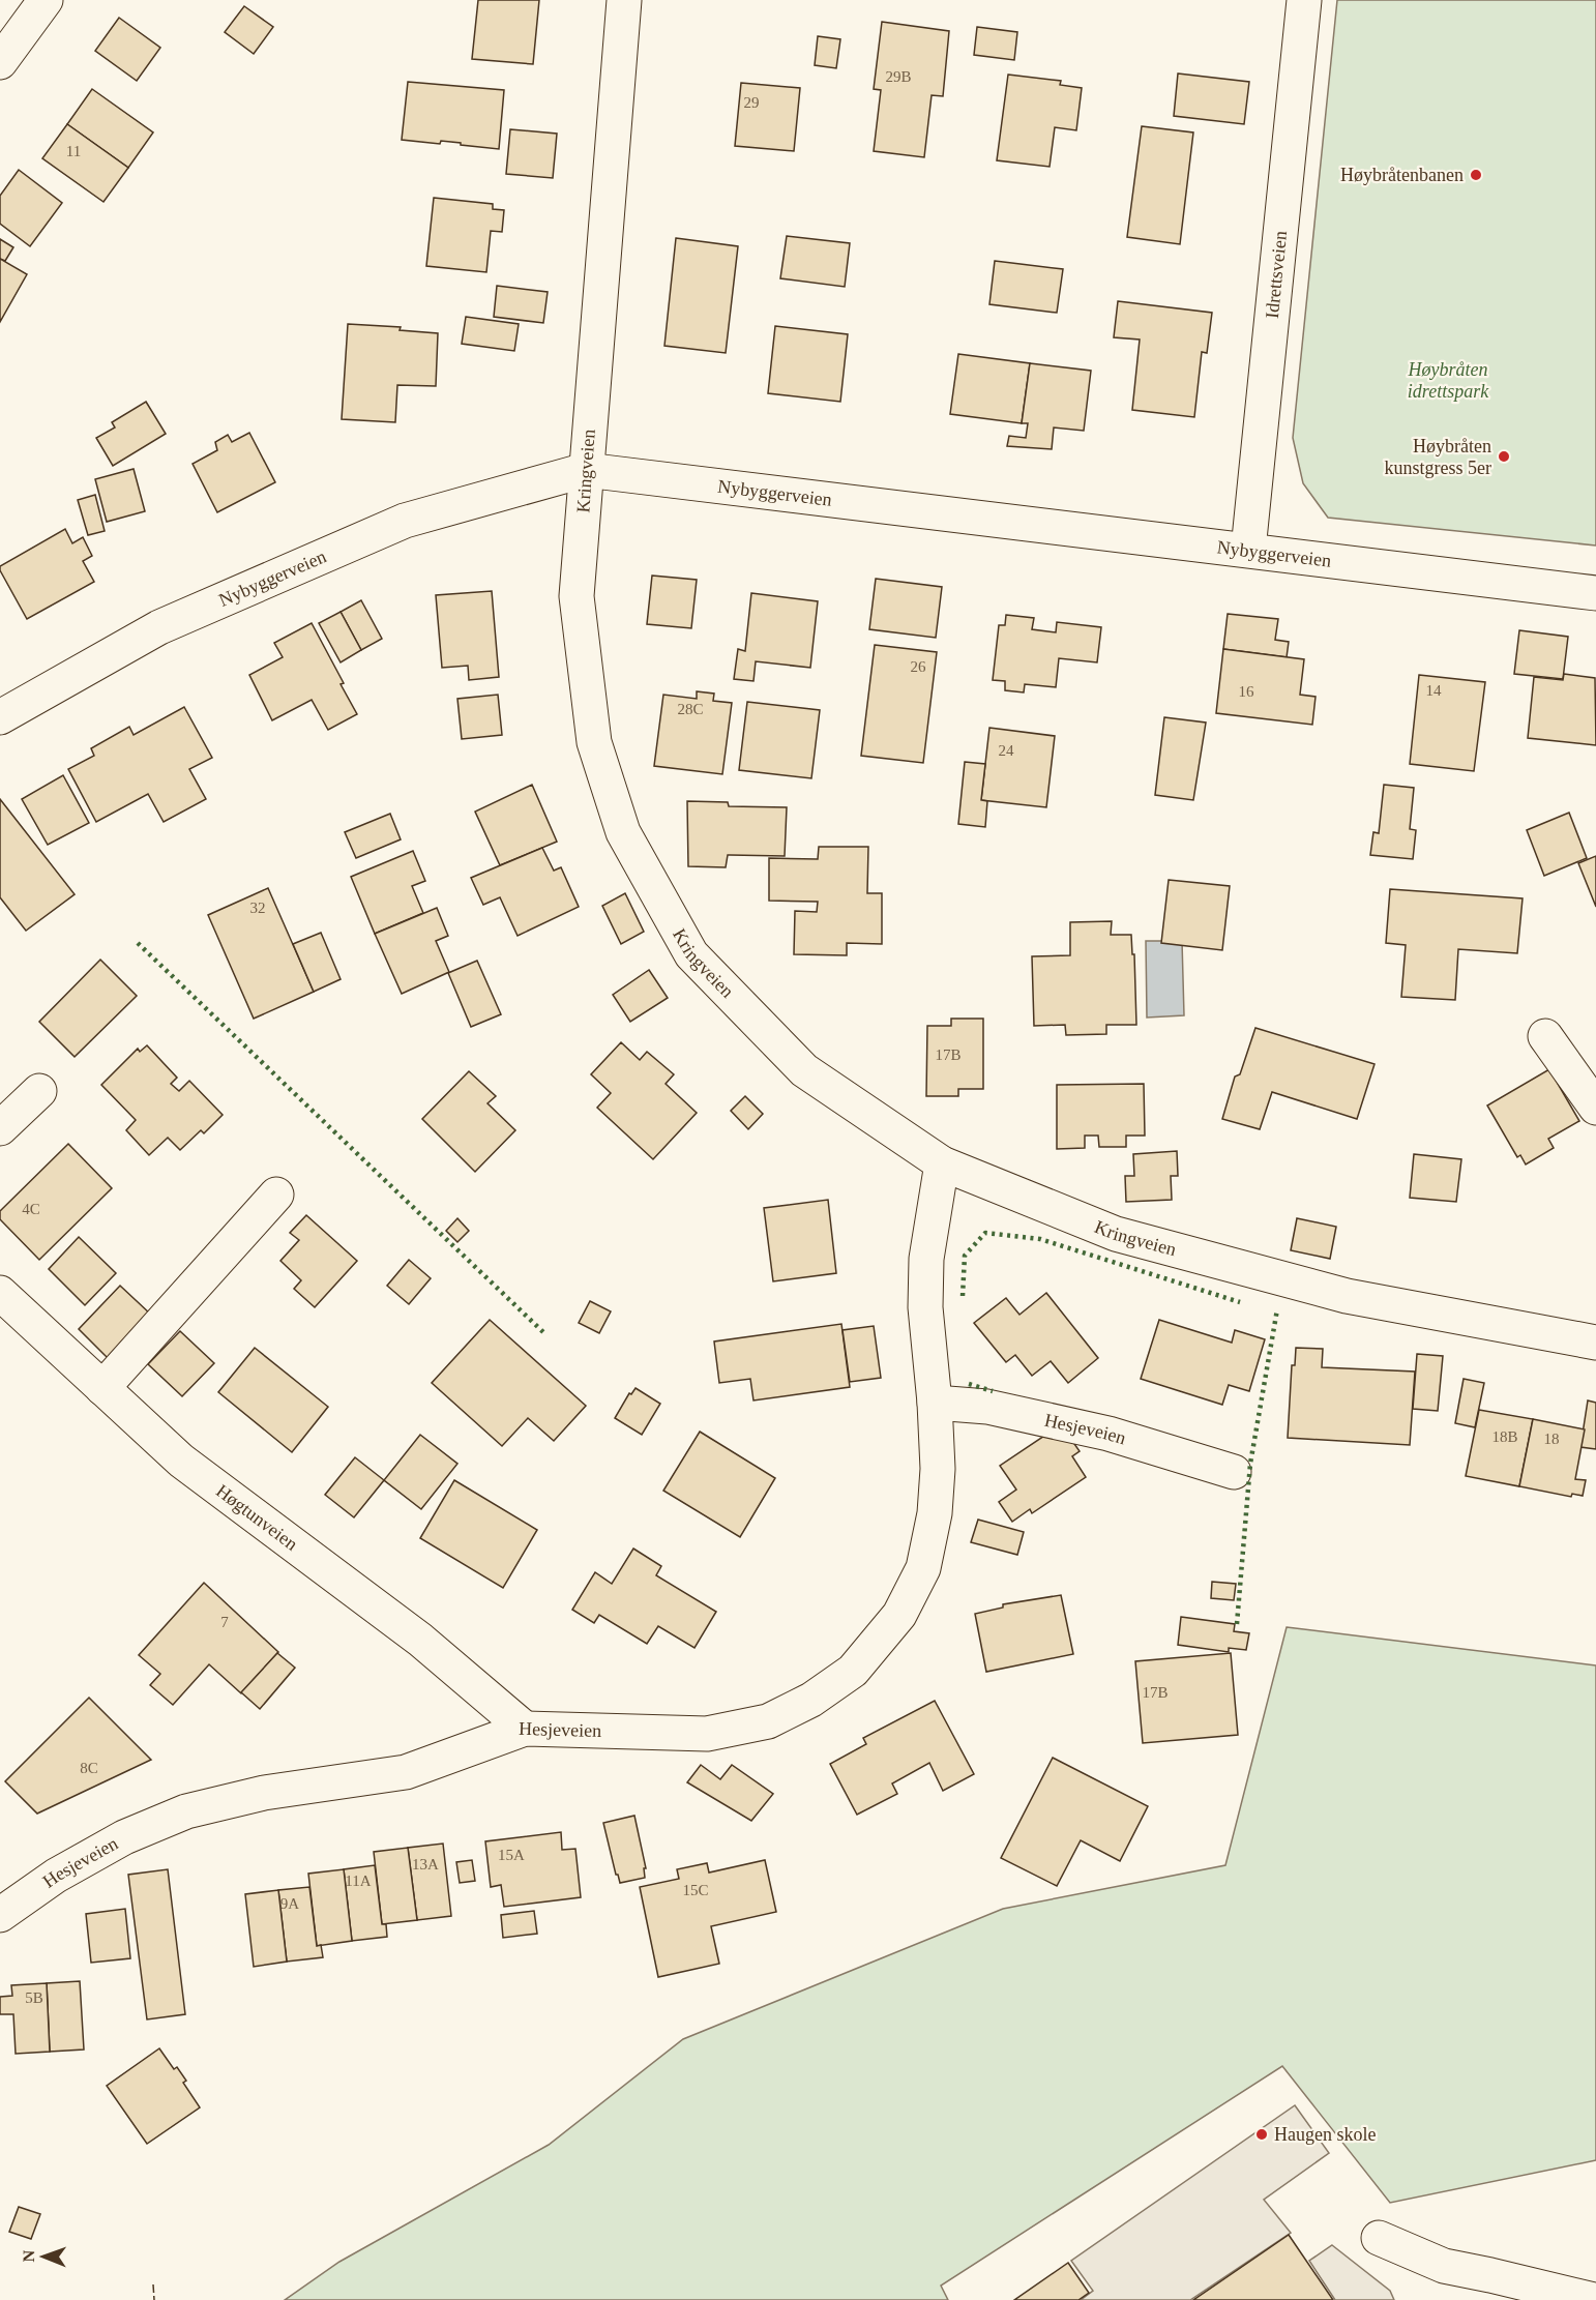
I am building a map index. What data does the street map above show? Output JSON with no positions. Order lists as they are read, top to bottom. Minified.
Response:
{"streets":{"street":["Idrettsveien","Kringveien","Nybyggerveien","Hesjeveien","Høgtunveien"]},"crossings":[["Idrettsveien","Nybyggerveien"],["Kringveien","Nybyggerveien"],["Kringveien","Hesjeveien"],["Hesjeveien","Høgtunveien"]],"parks":["Høybråten idrettspark"],"places":["Høybråtenbanen","Høybråten kunstgress 5er","Haugen skole"],"house_numbers":["29B","29","11","26","14","16","28C","24","32","17B","4C","18B","18","7","17B","8C","15A","13A","11A","15C","9A","5B"],"north":"left"}
